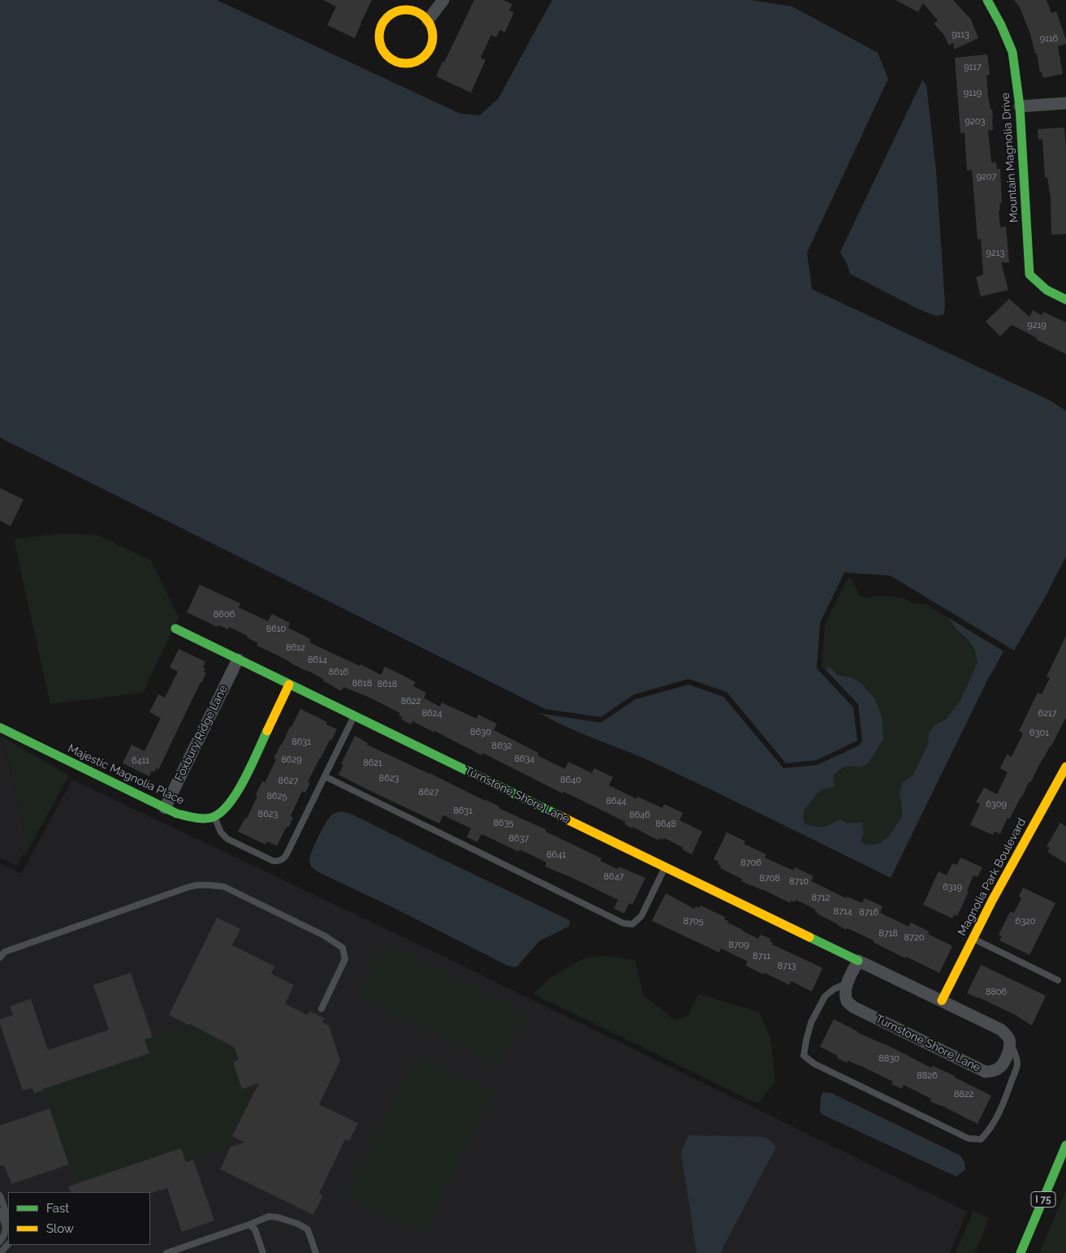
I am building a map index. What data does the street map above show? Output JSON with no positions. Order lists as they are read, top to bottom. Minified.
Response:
{"streets":{"main road":["Mountain Magnolia Drive","Majestic Magnolia Place","Turnstone Shore Lane","Magnolia Park Boulevard","I 75"],"street":["Foxbury Ridge Lane"]},"crossings":[["Foxbury Ridge Lane","Majestic Magnolia Place"],["Foxbury Ridge Lane","Turnstone Shore Lane"],["Turnstone Shore Lane","Magnolia Park Boulevard"]],"house_numbers":["9113","9116","9117","9119","9203","9207","9213","9219","8606","8610","8612","8614","8616","8618","8618","8622","8624","6217","8630","6301","8631","8632","8634","8629","6411","8621","8623","8640","8627","8627","8625","8644","6309","8631","8623","8646","8635","8648","8637","8641","8706","8647","8708","8710","6319","8712","8714","8716","8705","6320","8718","8720","8709","8711","8713","8806","8830","8826","8822"],"legend":["Fast","Slow"]}
